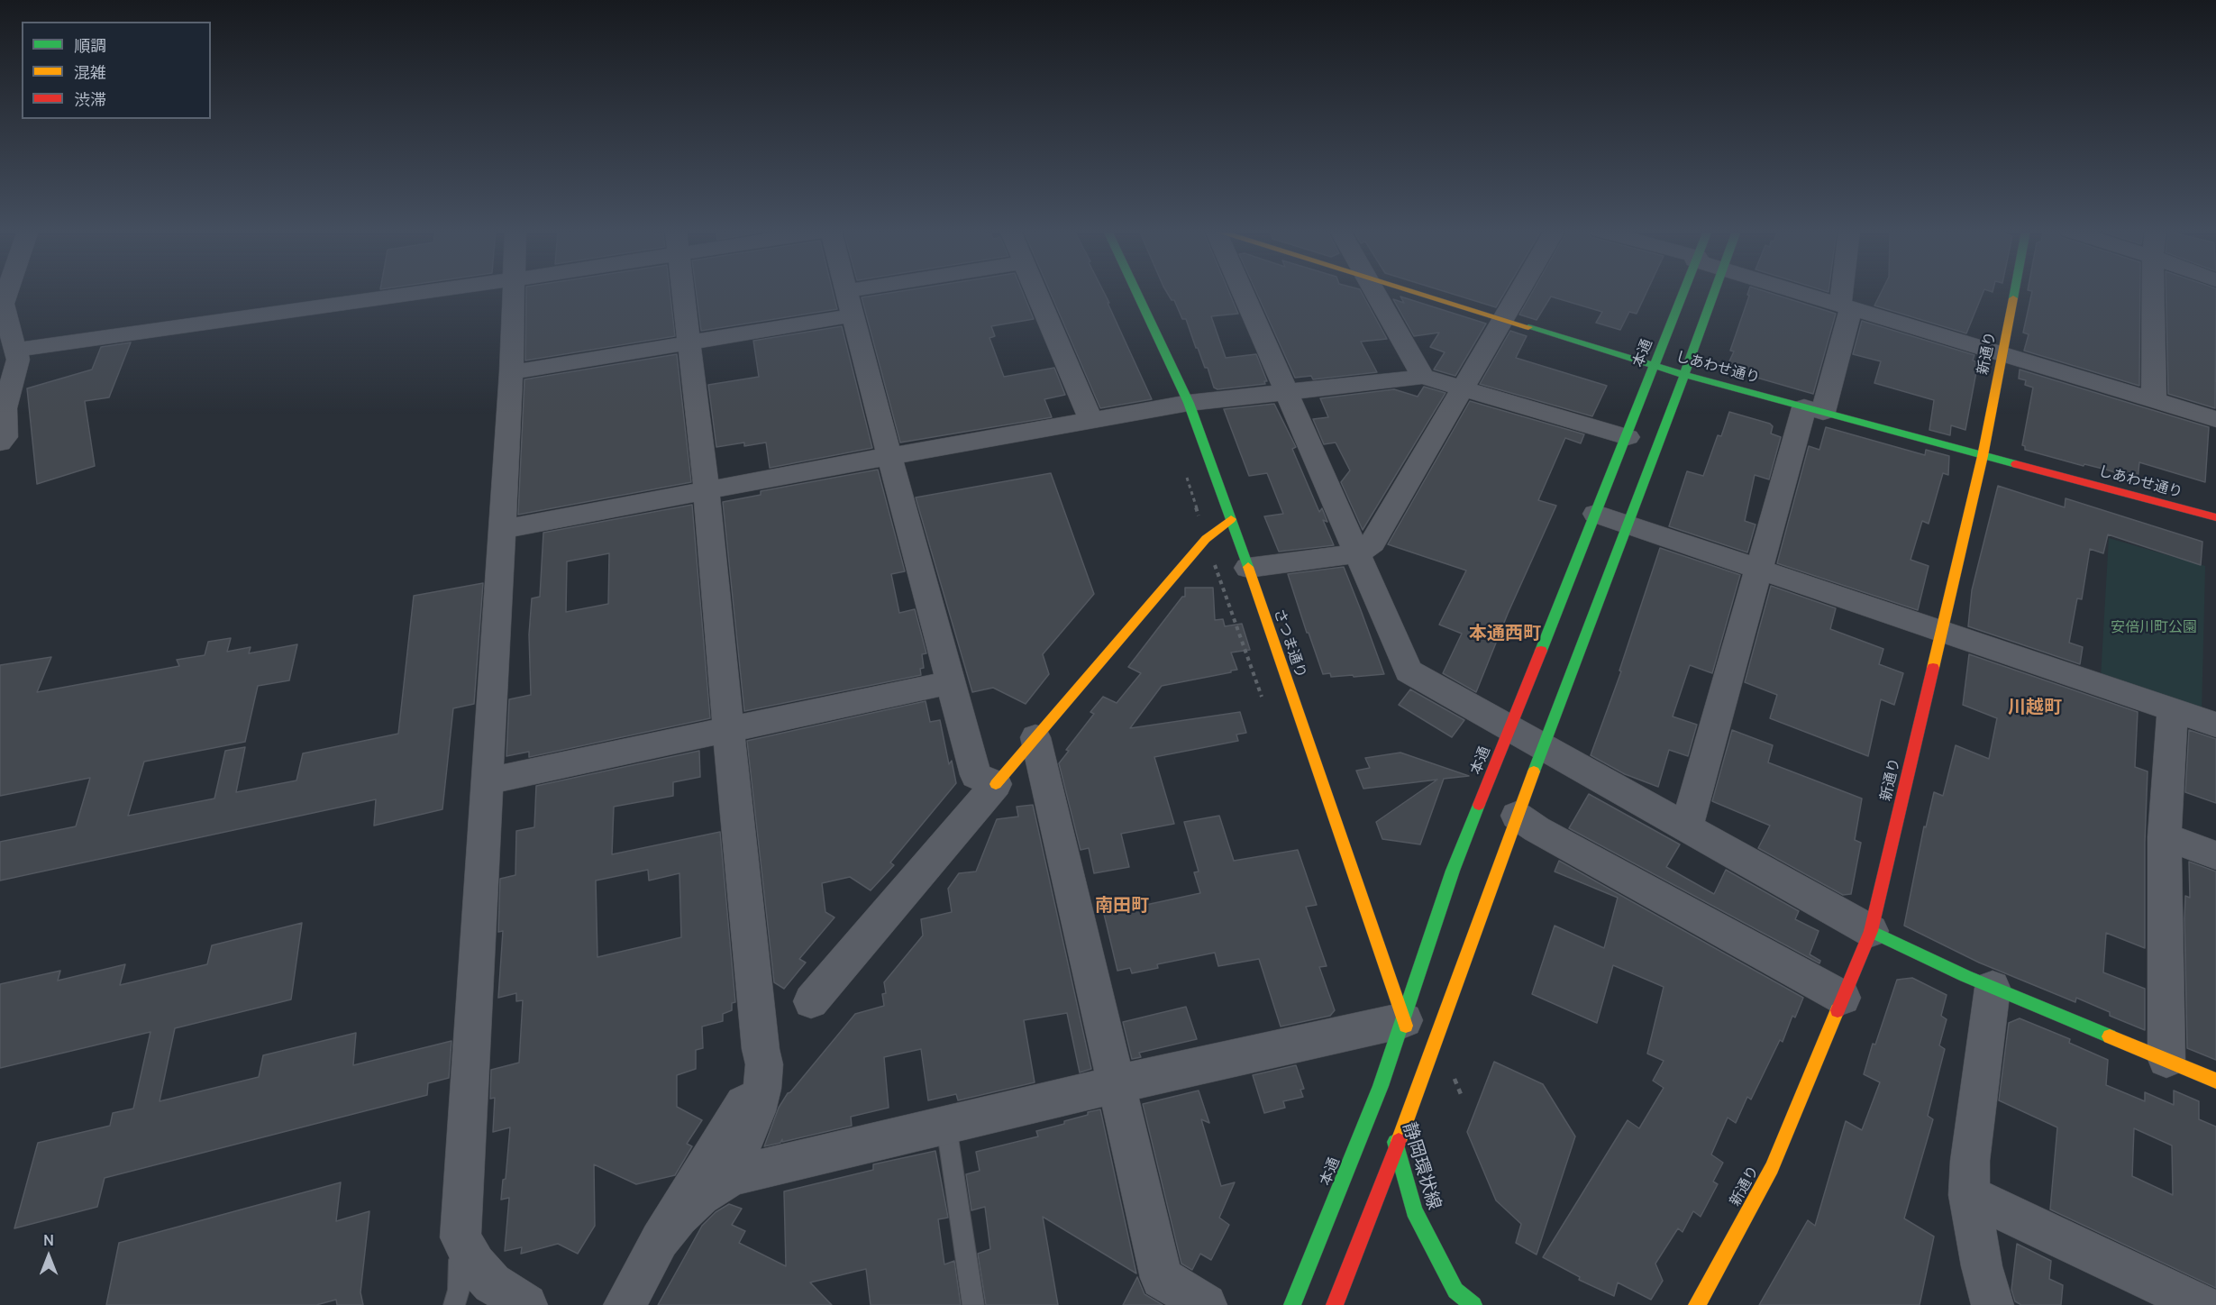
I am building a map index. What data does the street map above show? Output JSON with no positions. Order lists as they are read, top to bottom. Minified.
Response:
{"streets":{"main road":["本通","新通り","しあわせ通り","さつま通り","静岡環状線"]},"crossings":[["本通","しあわせ通り"],["本通","さつま通り"],["新通り","しあわせ通り"]],"districts":["本通西町","川越町","南田町"],"parks":["安倍川町公園"],"legend":["順調","混雑","渋滞"],"north":"top"}
